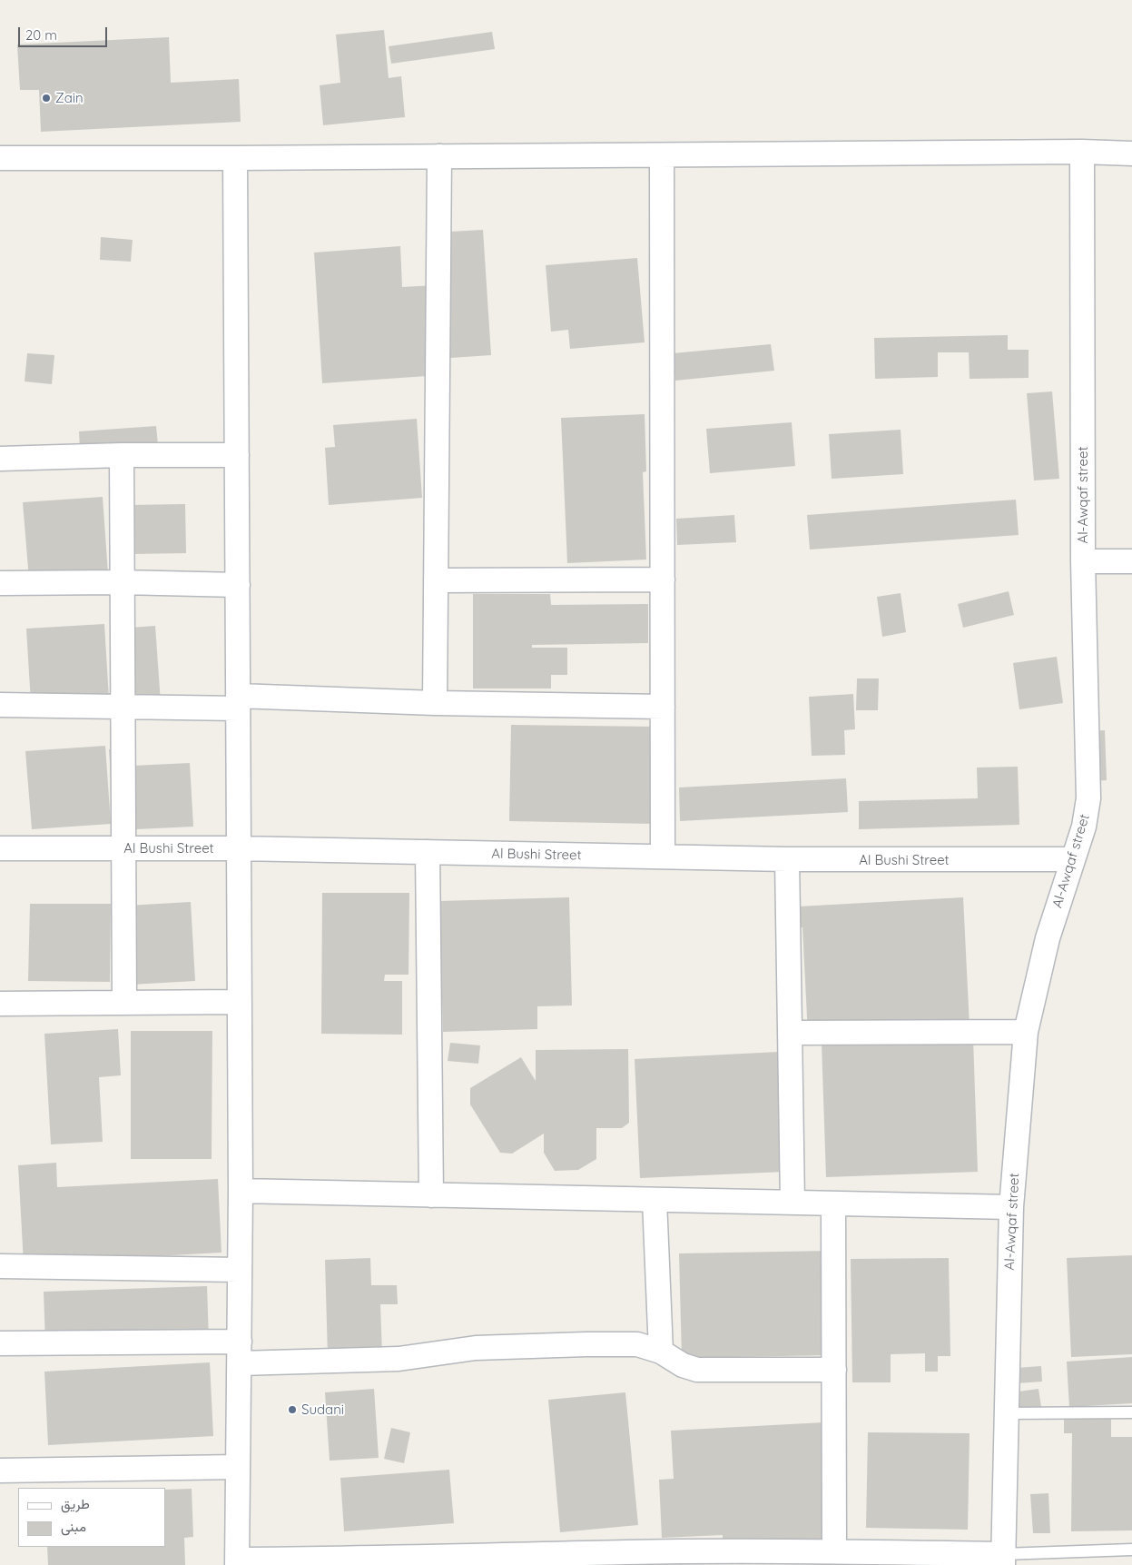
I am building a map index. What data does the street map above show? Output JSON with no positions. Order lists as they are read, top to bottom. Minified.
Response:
{"streets":{"street":["Al-Awqaf street","Al Bushi Street"]},"crossings":[["Al-Awqaf street","Al Bushi Street"]],"places":["Zain","Sudani"],"legend":["طريق","مبنى"],"scale_bar":"20 m"}
